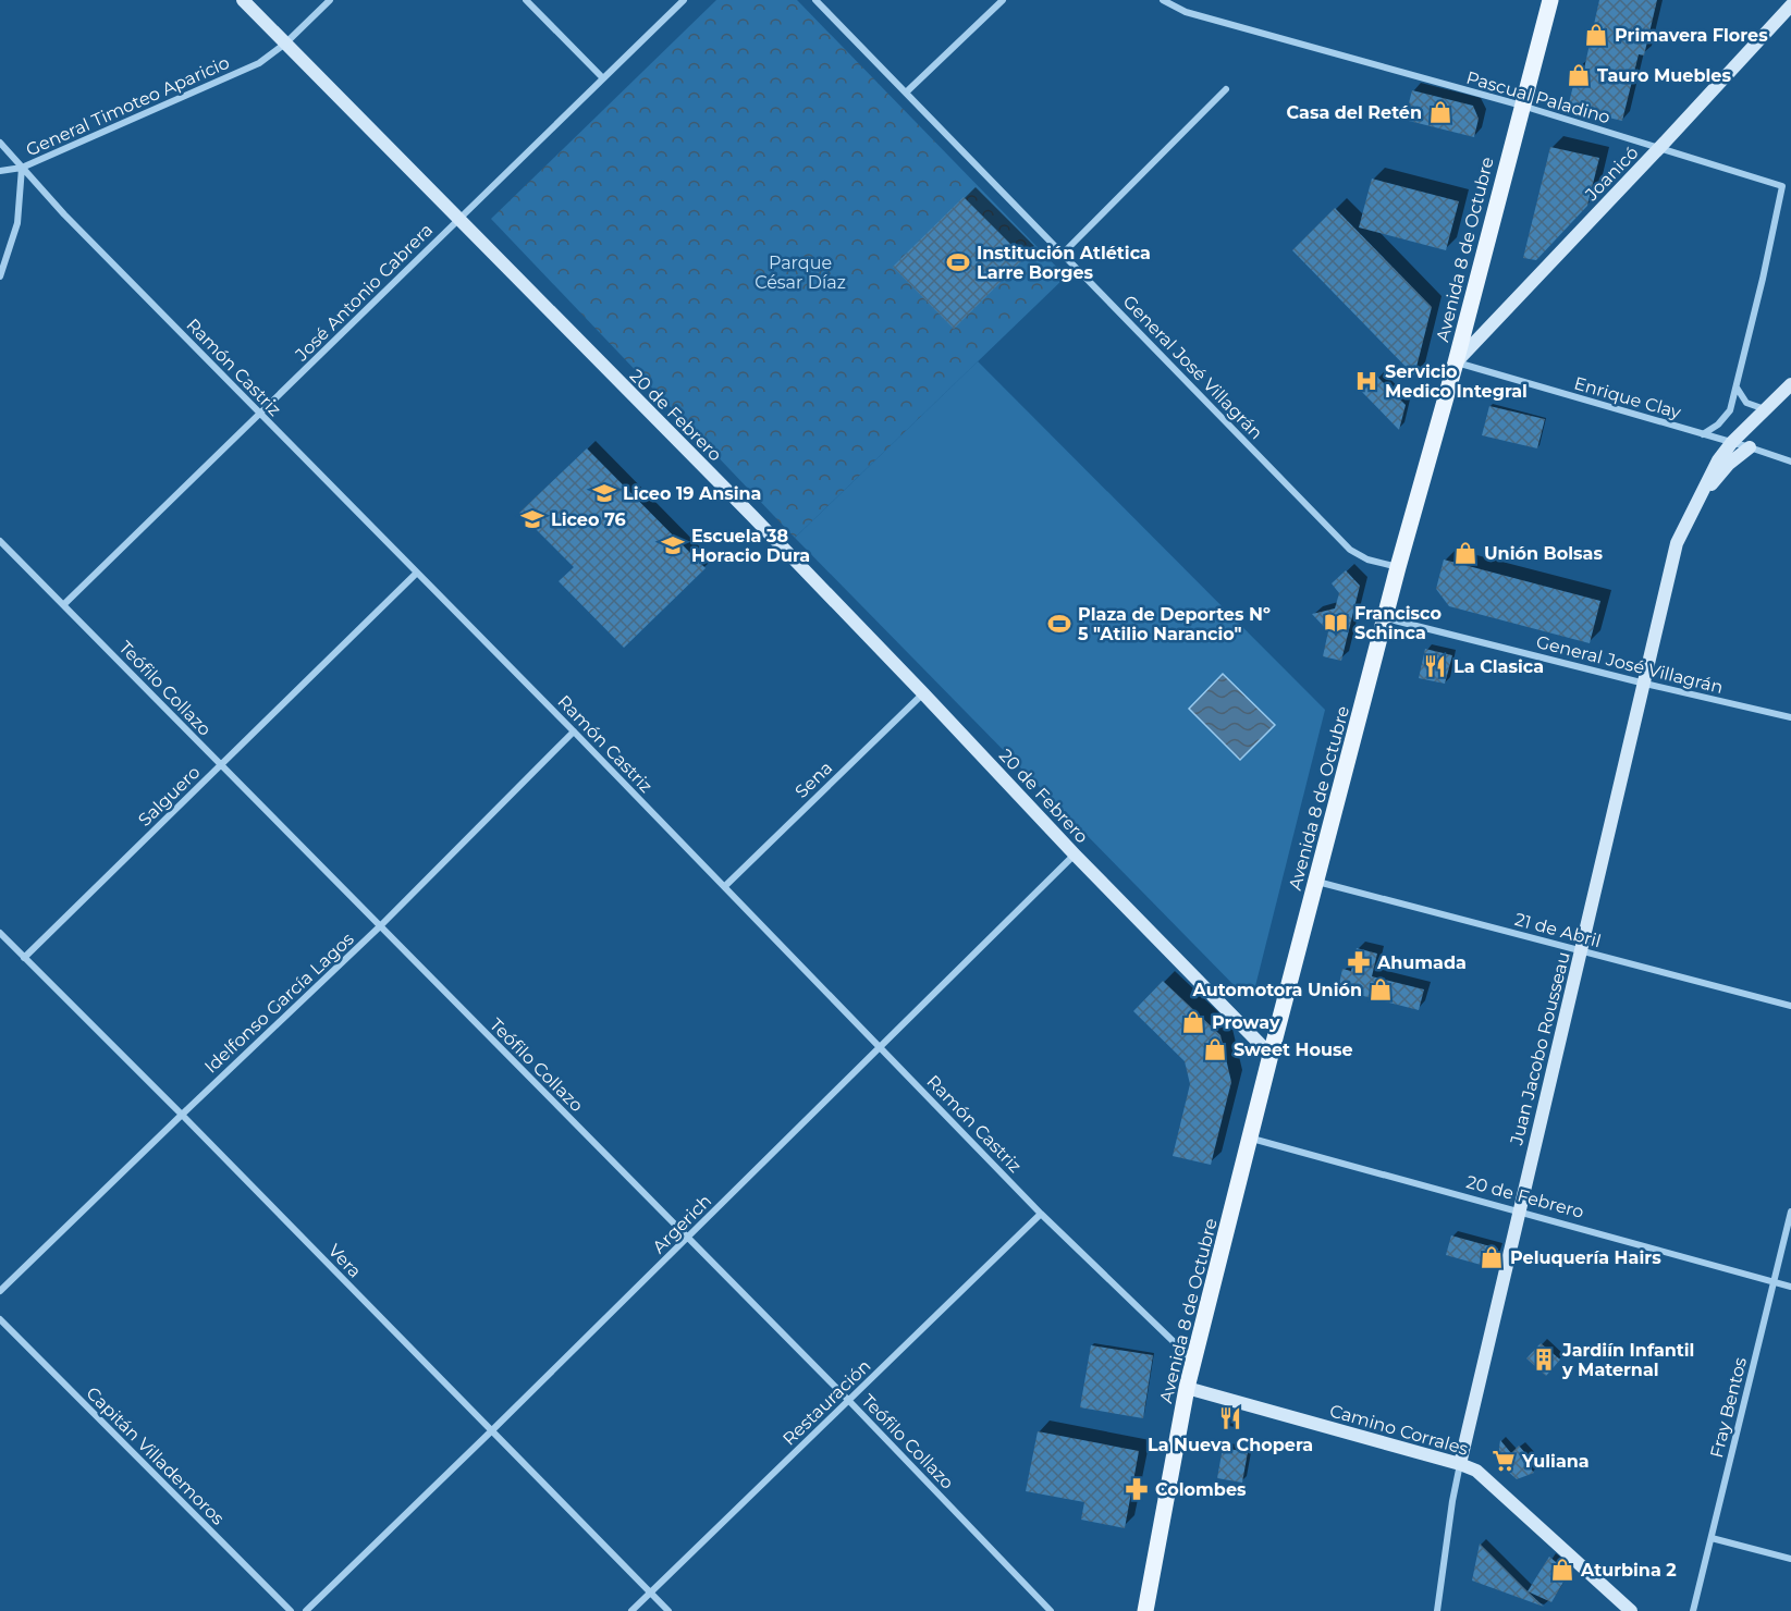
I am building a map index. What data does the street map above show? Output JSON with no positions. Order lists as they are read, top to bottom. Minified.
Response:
{"streets":{"main road":["Avenida 8 de Octubre"],"street":["Pascual Paladino","General Timoteo Aparicio","Joanicó","José Antonio Cabrera","Ramón Castriz","General José Villagrán","Enrique Clay","20 de Febrero","Teófilo Collazo","Sena","Salguero","21 de Abril","Idelfonso García Lagos","Juan Jacobo Rousseau","Argerich","Vera","Restauración","Fray Bentos","Camino Corrales","Capitán Villademoros"]},"crossings":[["Pascual Paladino","Joanicó"],["Pascual Paladino","Avenida 8 de Octubre"],["Pascual Paladino","Enrique Clay"],["General Timoteo Aparicio","Ramón Castriz"],["General Timoteo Aparicio","20 de Febrero"],["Joanicó","Avenida 8 de Octubre"],["Joanicó","Enrique Clay"],["Avenida 8 de Octubre","Ramón Castriz"],["Avenida 8 de Octubre","General José Villagrán"],["Avenida 8 de Octubre","Enrique Clay"],["Avenida 8 de Octubre","20 de Febrero"],["Avenida 8 de Octubre","21 de Abril"],["Avenida 8 de Octubre","Camino Corrales"],["José Antonio Cabrera","Ramón Castriz"],["José Antonio Cabrera","20 de Febrero"],["José Antonio Cabrera","Teófilo Collazo"],["Ramón Castriz","Sena"],["Ramón Castriz","Salguero"],["Ramón Castriz","Idelfonso García Lagos"],["Ramón Castriz","Argerich"],["Ramón Castriz","Restauración"],["General José Villagrán","Juan Jacobo Rousseau"],["Enrique Clay","Juan Jacobo Rousseau"],["20 de Febrero","Sena"],["20 de Febrero","Juan Jacobo Rousseau"],["20 de Febrero","Argerich"],["20 de Febrero","Fray Bentos"],["Teófilo Collazo","Salguero"],["Teófilo Collazo","Idelfonso García Lagos"],["Teófilo Collazo","Argerich"],["Teófilo Collazo","Restauración"],["Salguero","Vera"],["21 de Abril","Juan Jacobo Rousseau"],["Idelfonso García Lagos","Vera"],["Juan Jacobo Rousseau","Camino Corrales"],["Argerich","Vera"],["Vera","Restauración"]],"parks":["Parque César Díaz"],"places":{"shop":["Primavera Flores","Tauro Muebles","Casa del Retén","Unión Bolsas","Automotora Unión","Proway","Sweet House","Peluquería Hairs","Aturbina 2"],"sports":["Institución Atlética Larre Borges","Plaza de Deportes Nº 5 \"Atilio Narancio\""],"hospital":["Servicio Medico Integral"],"school or university":["Liceo 19 Ansina","Liceo 76","Escuela 38 Horacio Dura"],"library":["Francisco Schinca"],"restaurant":["La Clasica","La Nueva Chopera"],"pharmacy":["Ahumada","Colombes"],"building":["Jardiín Infantil y Maternal"],"supermarket":["Yuliana"]}}
